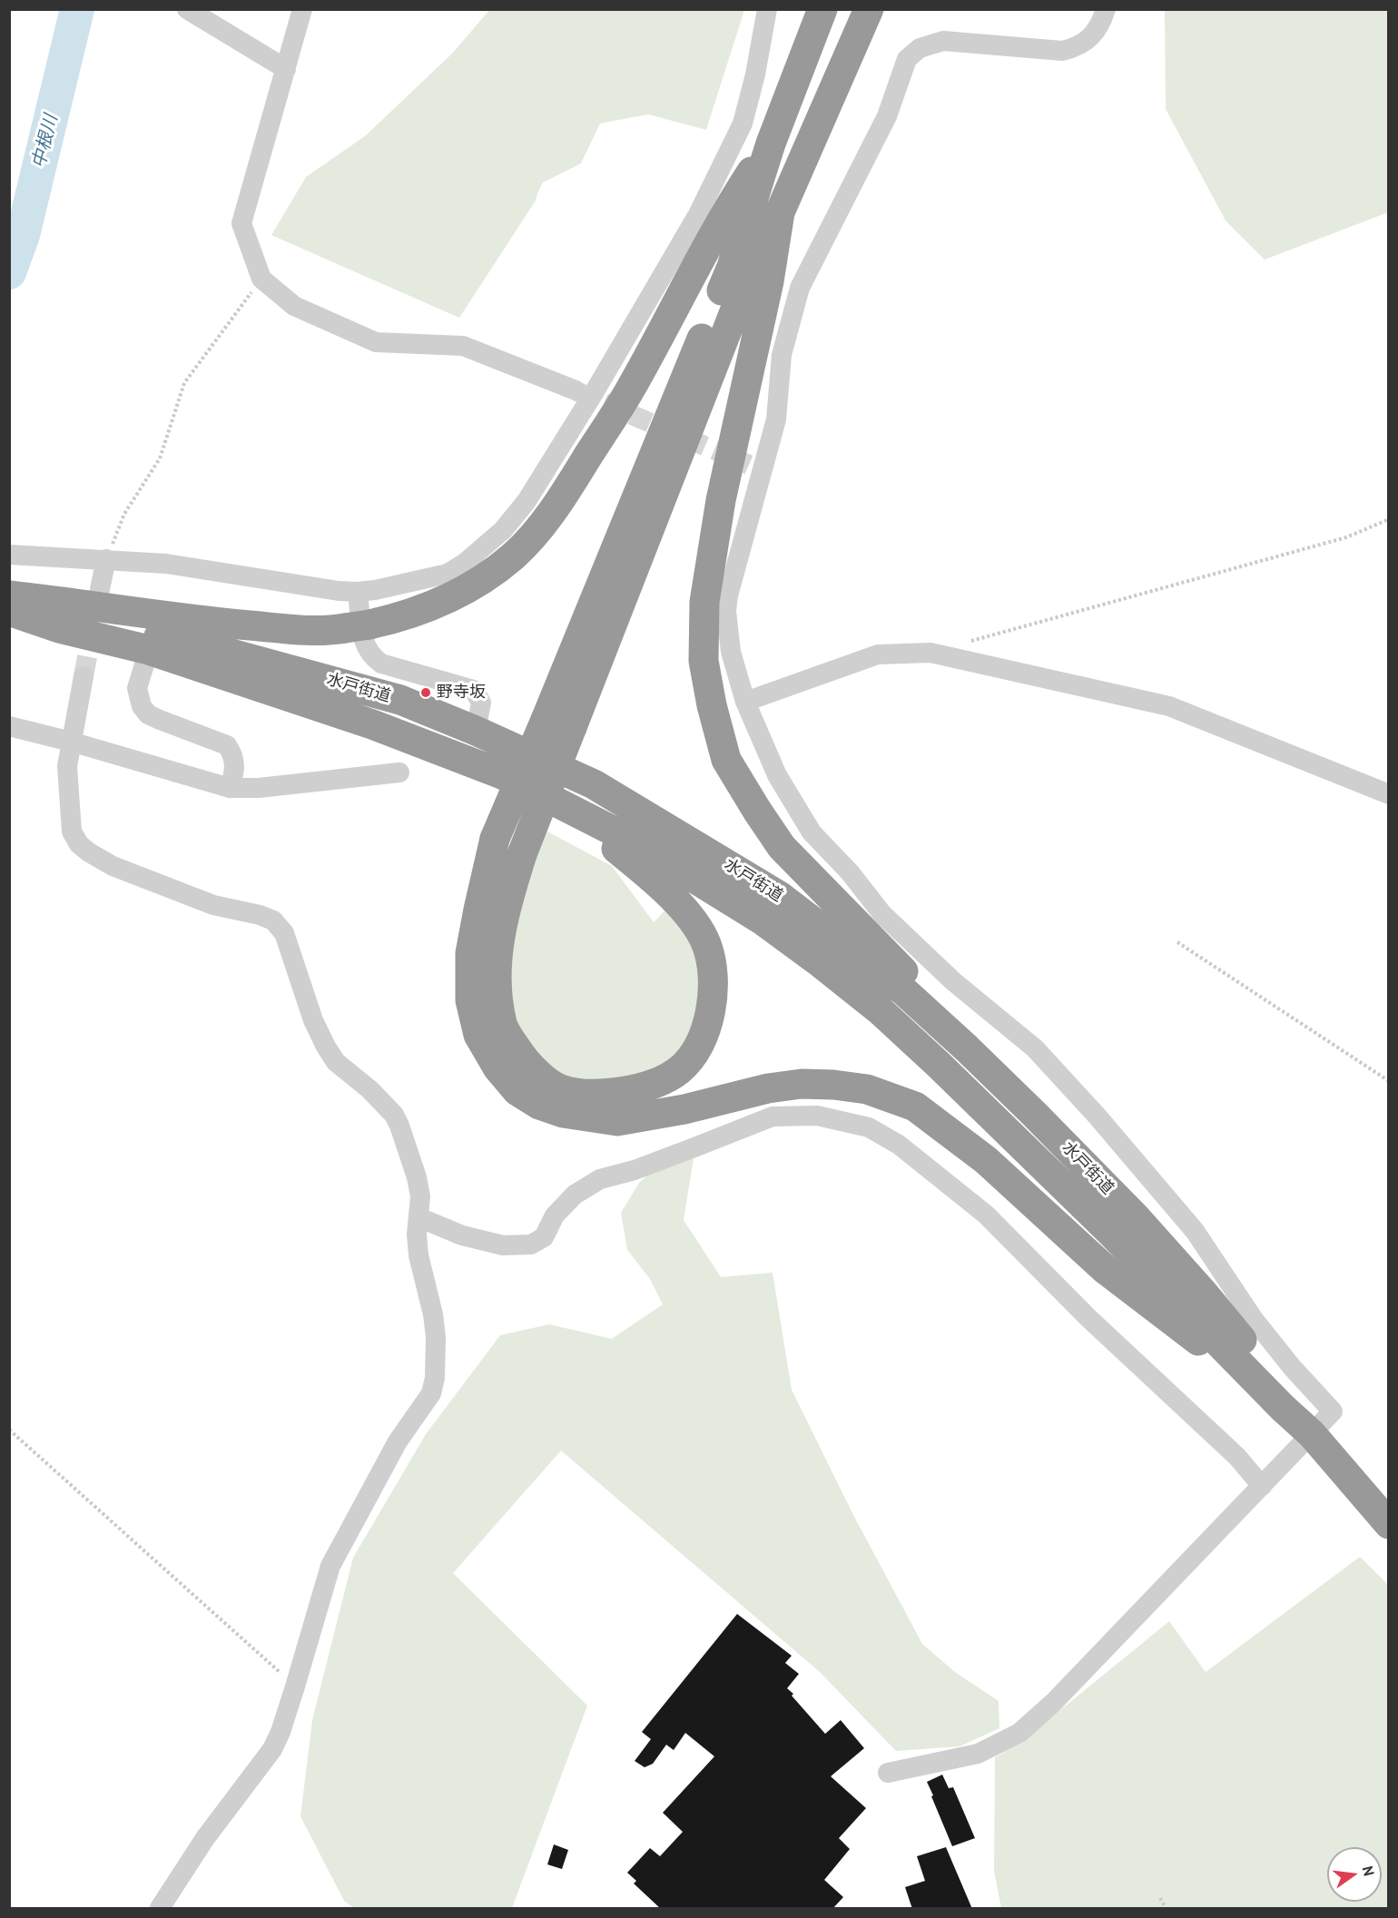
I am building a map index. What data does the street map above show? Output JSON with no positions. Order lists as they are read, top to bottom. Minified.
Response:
{"streets":{"highway":["水戸街道"]},"water":["中根川"],"places":["野寺坂"],"north":"right"}
